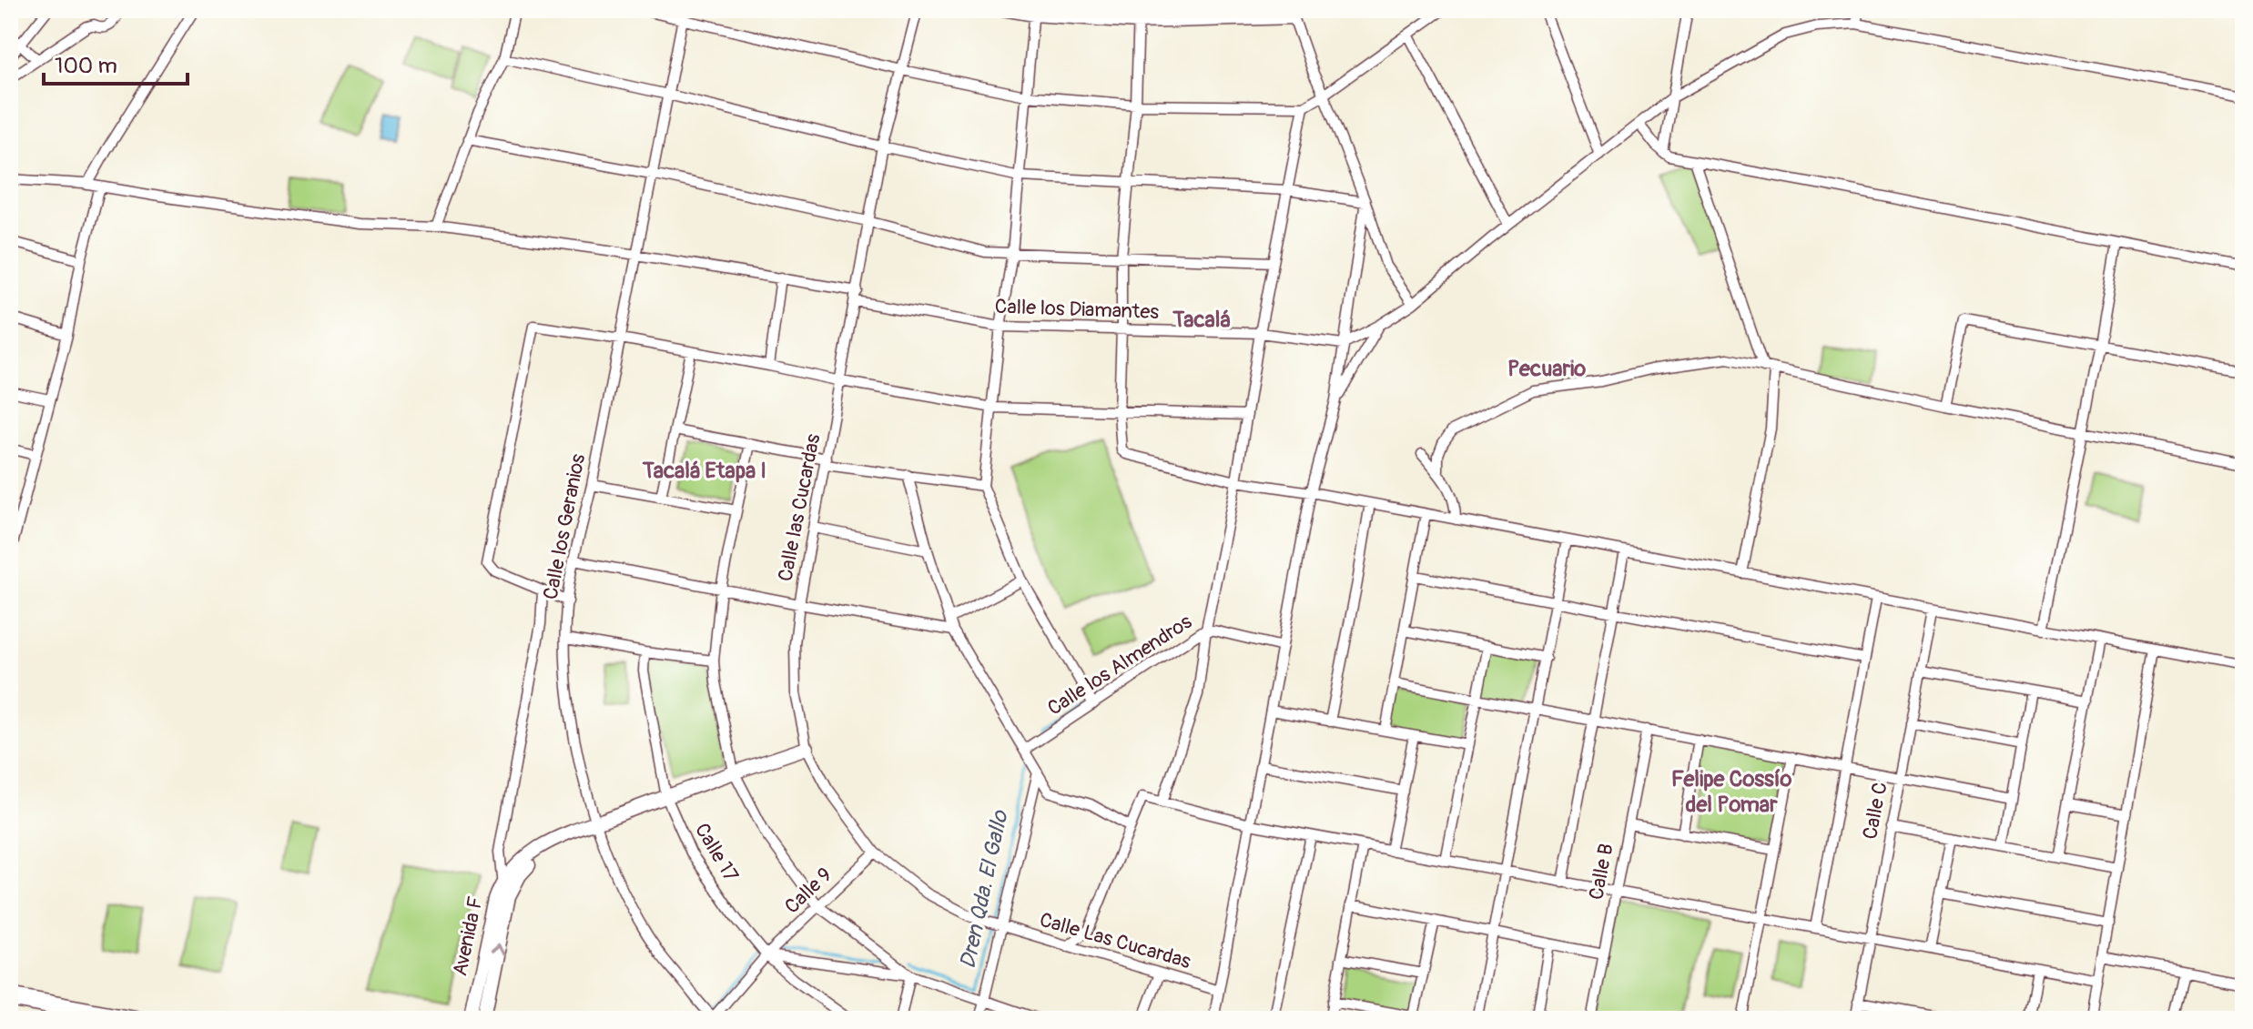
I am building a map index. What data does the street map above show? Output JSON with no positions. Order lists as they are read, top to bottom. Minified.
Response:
{"streets":{"street":["Calle los Diamantes","Calle las Cucardas","Calle los Geranios","Calle los Almendros","Calle C","Calle 17","Calle B","Calle 9","Avenida F","Calle Las Cucardas"]},"crossings":[["Calle los Diamantes","Calle las Cucardas"],["Calle los Diamantes","Calle los Geranios"],["Calle las Cucardas","Calle 9"],["Calle las Cucardas","Avenida F"],["Calle las Cucardas","Calle Las Cucardas"],["Calle los Geranios","Calle 9"],["Calle los Geranios","Avenida F"],["Calle 17","Calle 9"],["Calle 17","Avenida F"]],"districts":["Tacalá","Pecuario","Tacalá Etapa I","Felipe Cossío del Pomar"],"water":["Dren Qda. El Gallo"],"scale_bar":"100 m"}
